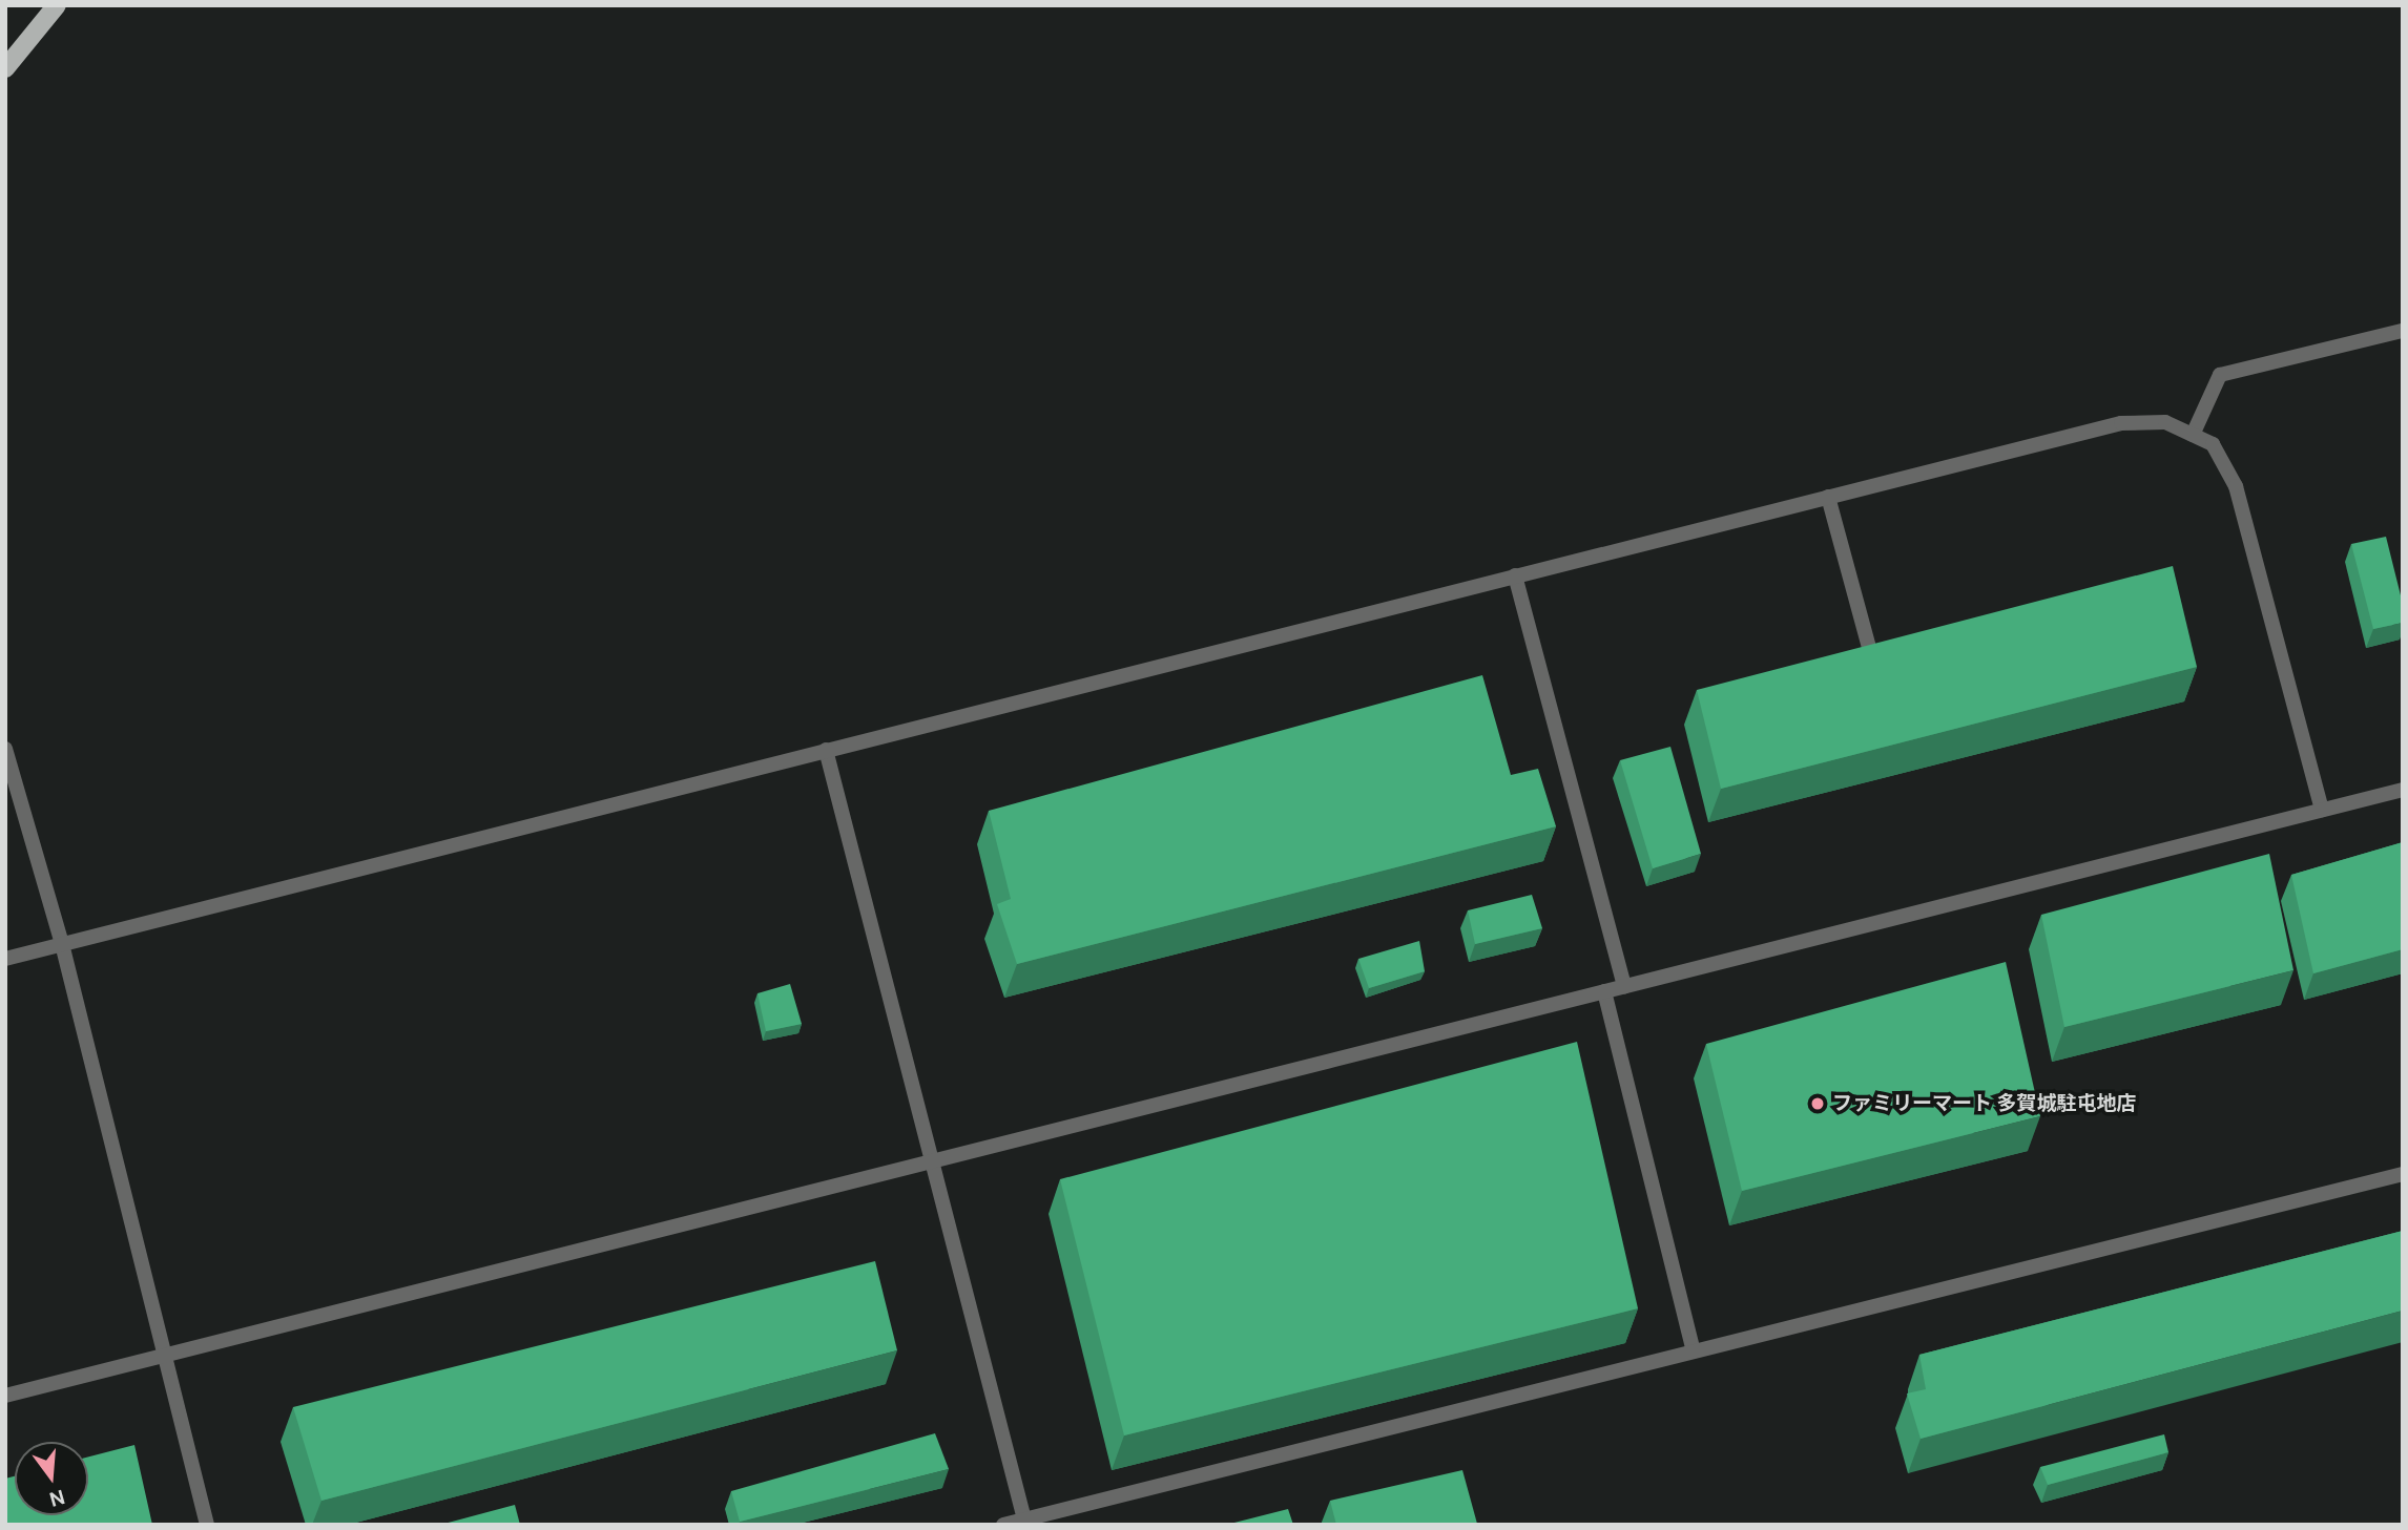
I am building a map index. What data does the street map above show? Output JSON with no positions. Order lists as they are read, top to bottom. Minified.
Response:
{"places":["ファミリーマート 多賀城駐屯地店"],"north":"bottom"}
